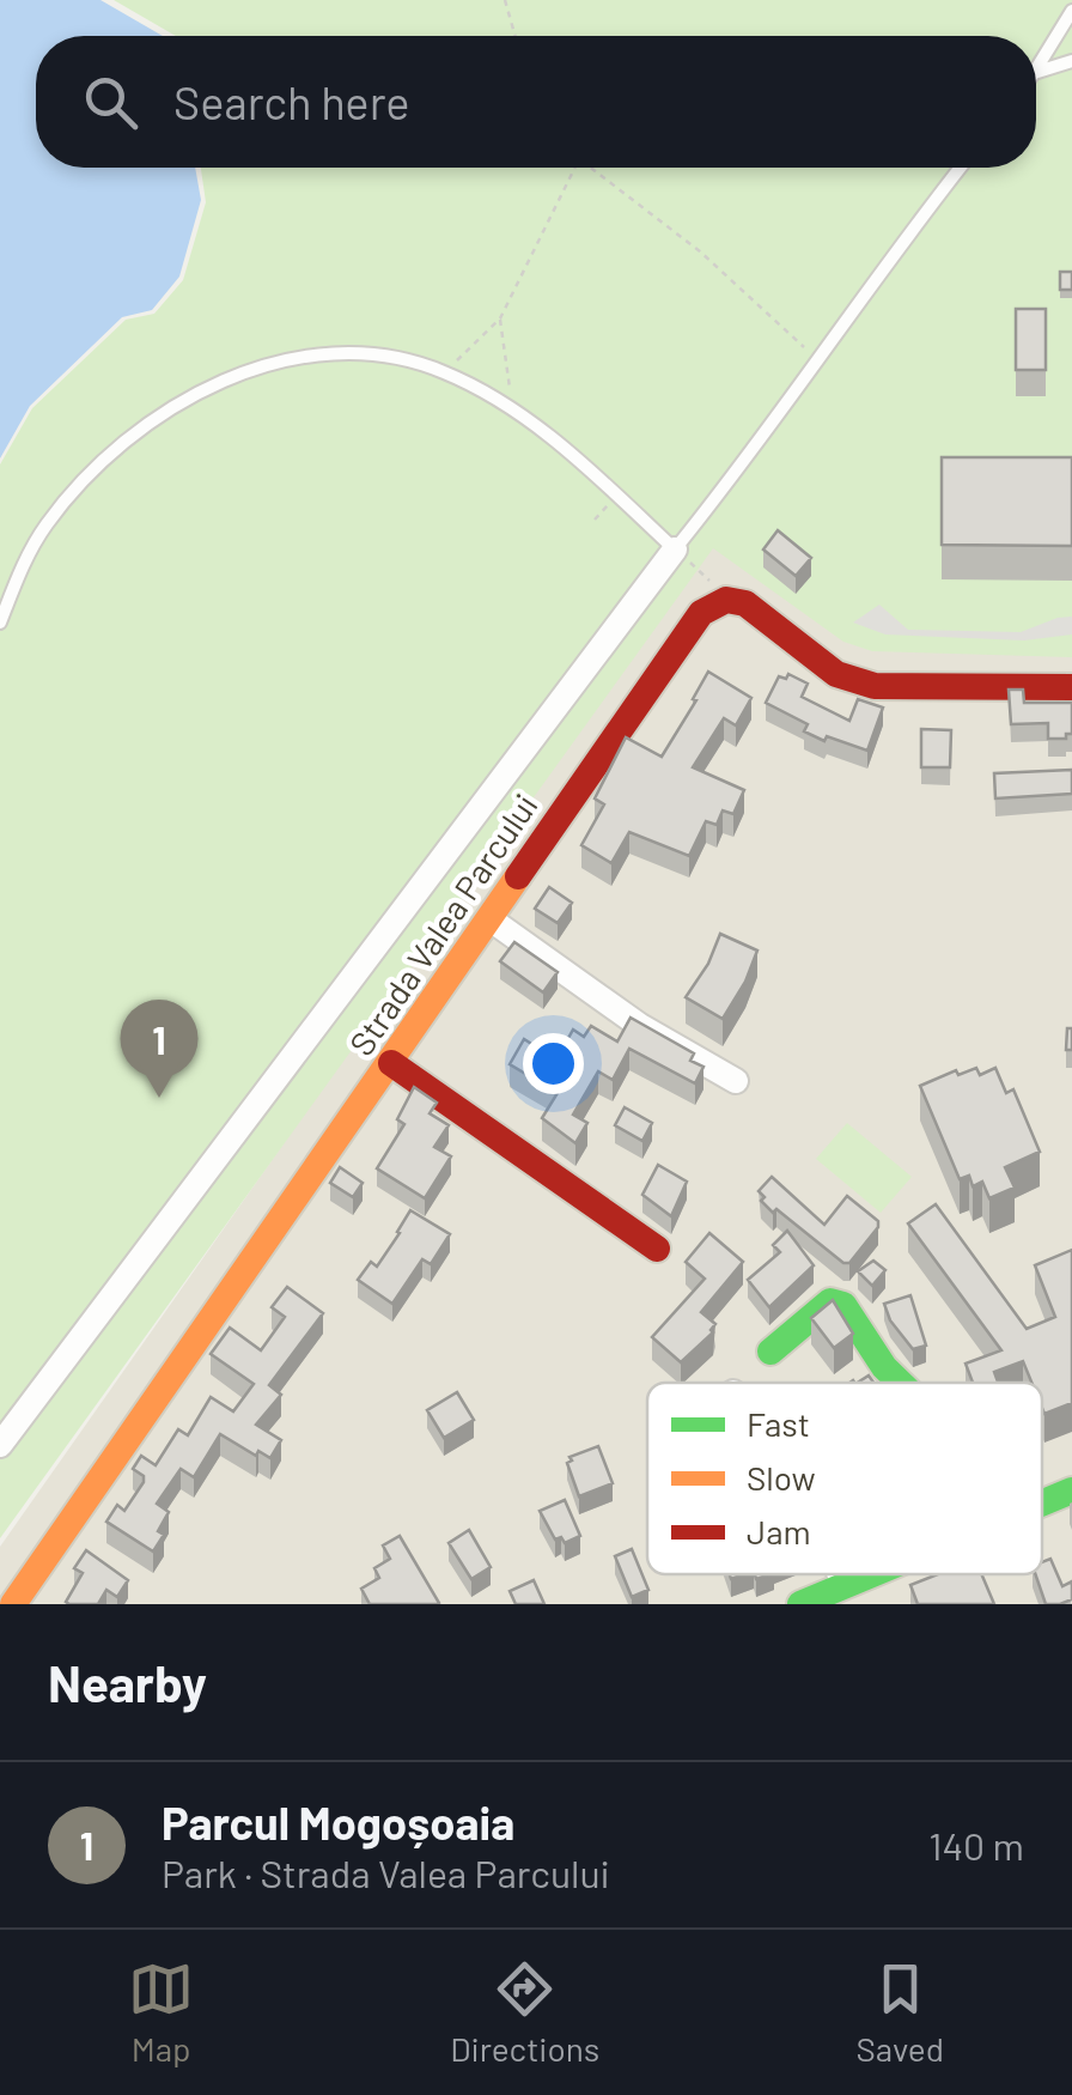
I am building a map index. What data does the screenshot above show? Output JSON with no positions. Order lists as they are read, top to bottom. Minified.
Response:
{"streets":{"street":["Strada Valea Parcului"]},"legend":["Fast","Slow","Jam"],"page":{"search":"Search here","pins":"1","heading":"Nearby","list":[{"mark":"1","name":"Parcul Mogoșoaia","note":"Park · Strada Valea Parcului","value":"140 m"}],"nav":["Map","Directions","Saved"]}}
